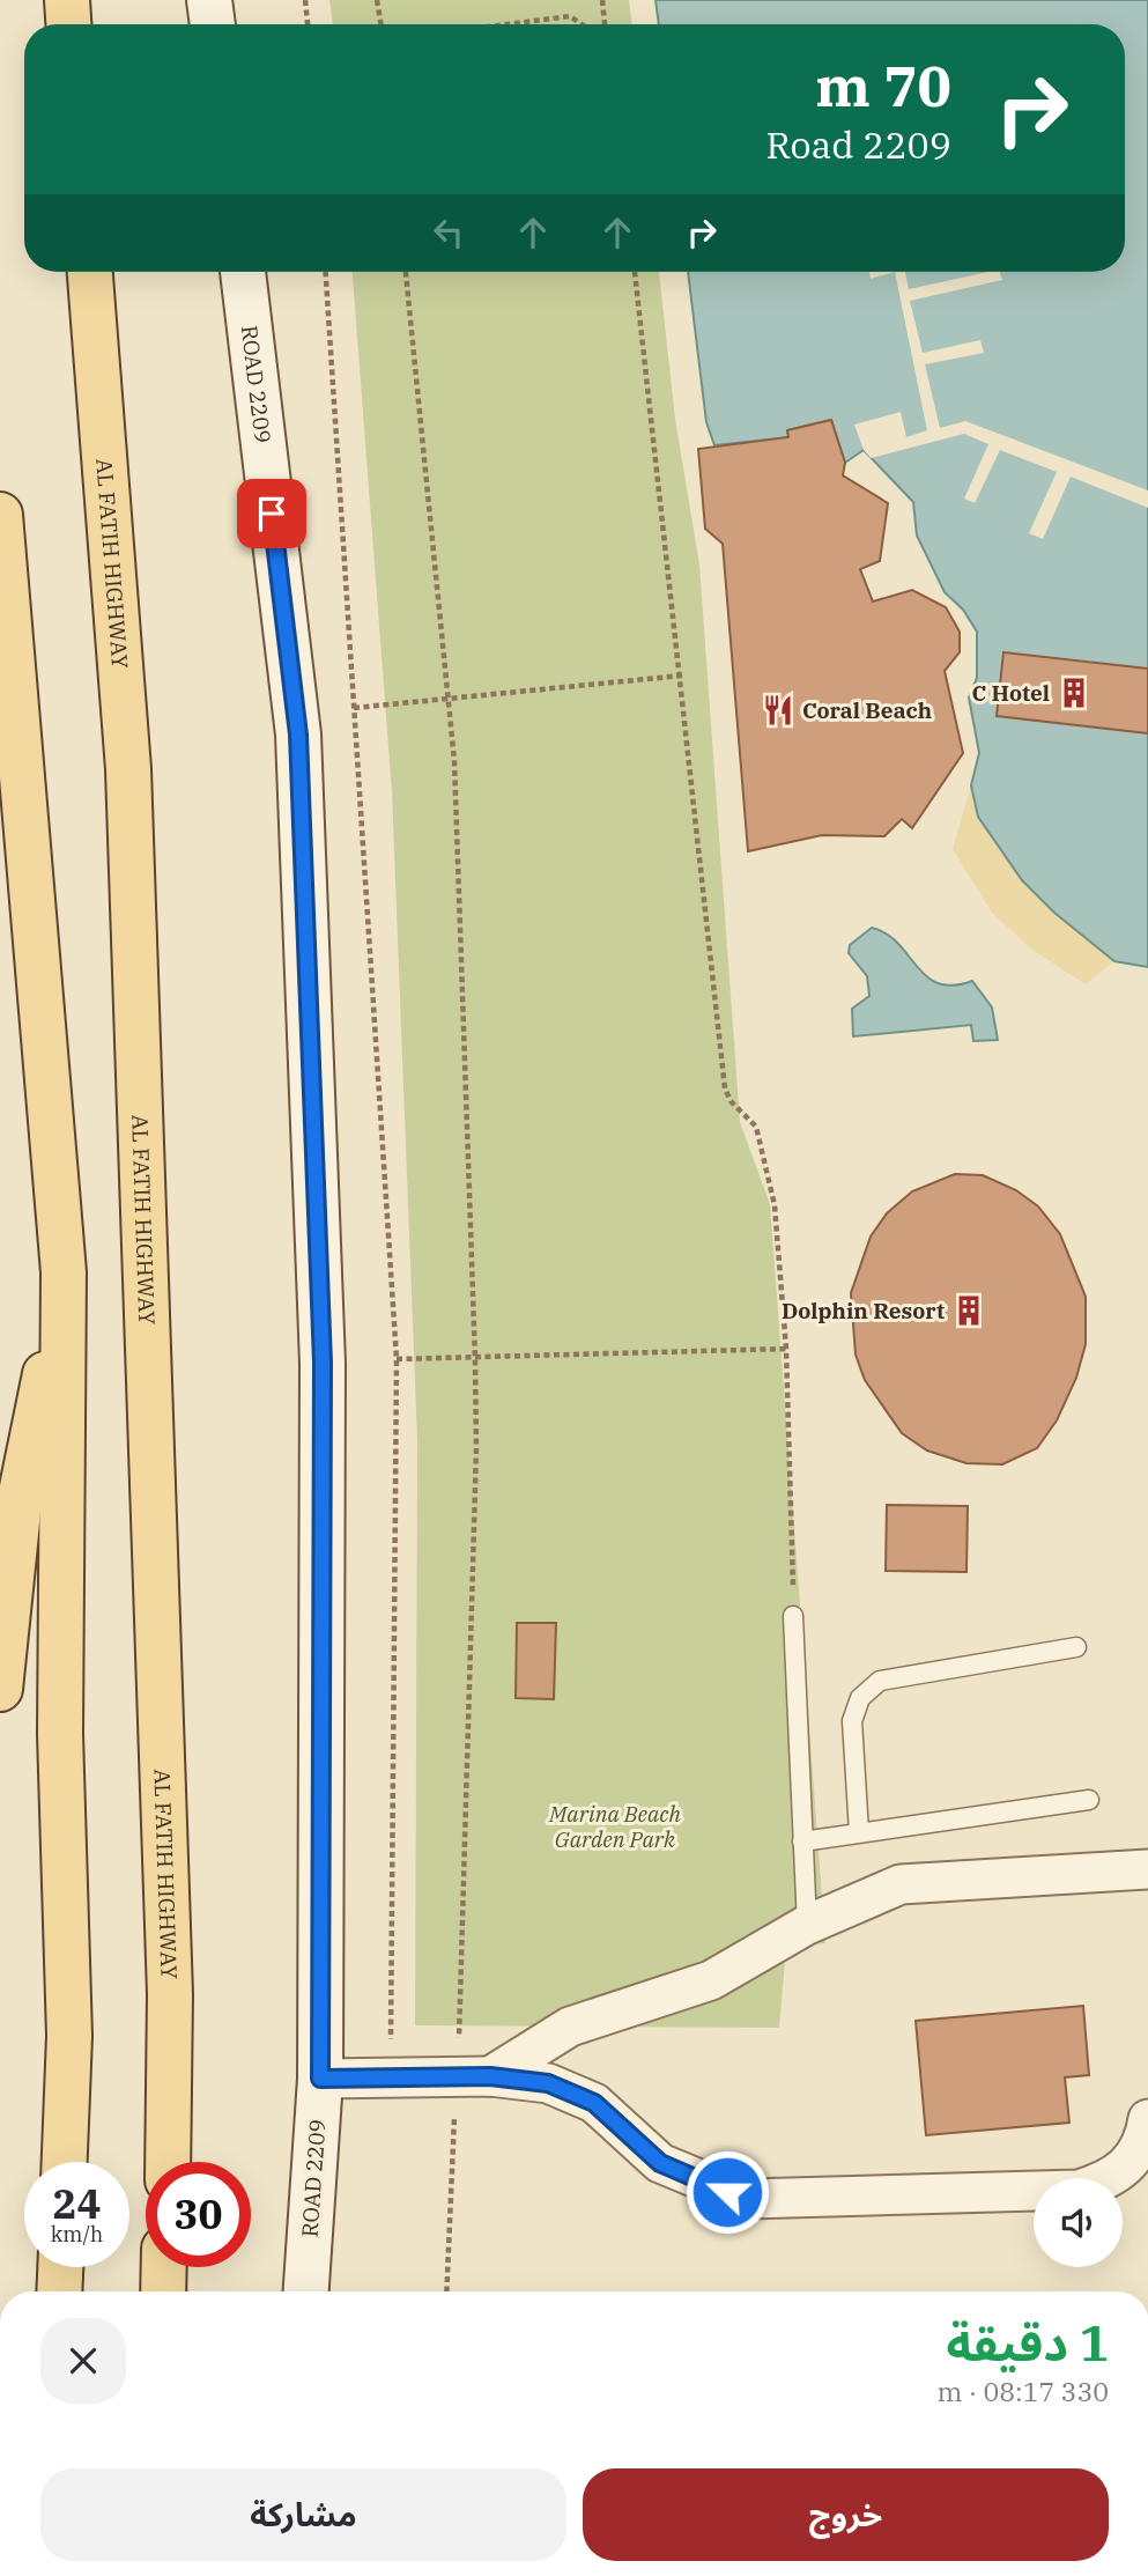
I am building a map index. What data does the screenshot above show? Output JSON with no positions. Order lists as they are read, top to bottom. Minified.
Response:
{"streets":{"main road":["AL FATIH HIGHWAY"],"street":["ROAD 2209"]},"parks":["Marina Beach Garden Park"],"places":{"building":["C Hotel","Dolphin Resort"],"restaurant":["Coral Beach"]},"page":{"turn":["70 m","Road 2209"],"speed":"24 km/h","limit":"30","heading":["1 دقيقة","330 m · 08:17"],"buttons":["خروج","مشاركة"]}}
